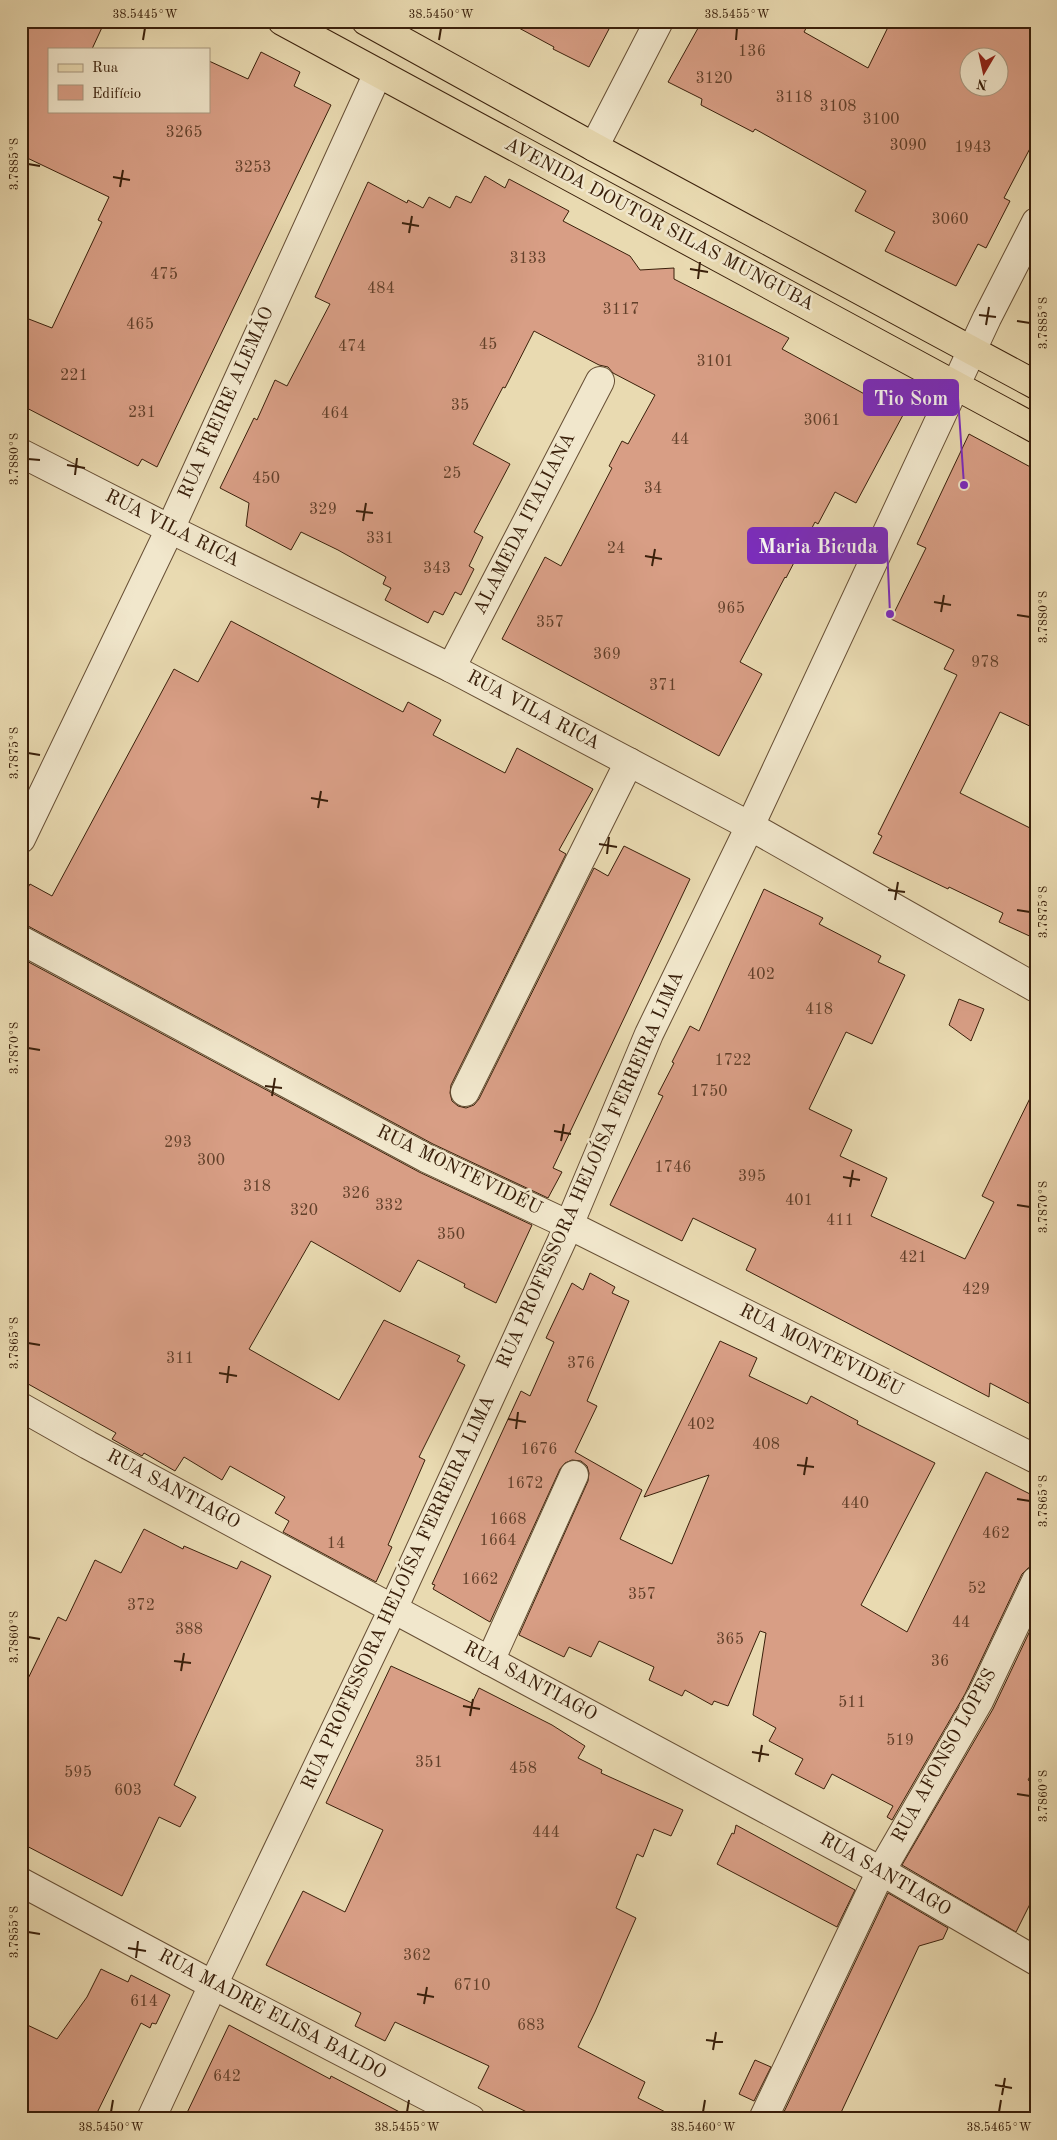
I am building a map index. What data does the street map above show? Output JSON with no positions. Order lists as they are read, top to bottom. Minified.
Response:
{"streets":{"main road":["AVENIDA DOUTOR SILAS MUNGUBA"],"street":["RUA FREIRE ALEMÃO","ALAMEDA ITALIANA","RUA VILA RICA","RUA PROFESSORA HELOÍSA FERREIRA LIMA","RUA MONTEVIDÉU","RUA SANTIAGO","RUA AFONSO LOPES","RUA MADRE ELISA BALDO"]},"crossings":[["AVENIDA DOUTOR SILAS MUNGUBA","RUA FREIRE ALEMÃO"],["AVENIDA DOUTOR SILAS MUNGUBA","RUA PROFESSORA HELOÍSA FERREIRA LIMA"],["RUA FREIRE ALEMÃO","RUA VILA RICA"],["ALAMEDA ITALIANA","RUA VILA RICA"],["RUA VILA RICA","RUA PROFESSORA HELOÍSA FERREIRA LIMA"],["RUA PROFESSORA HELOÍSA FERREIRA LIMA","RUA MONTEVIDÉU"],["RUA PROFESSORA HELOÍSA FERREIRA LIMA","RUA SANTIAGO"],["RUA PROFESSORA HELOÍSA FERREIRA LIMA","RUA MADRE ELISA BALDO"],["RUA SANTIAGO","RUA AFONSO LOPES"]],"places":["Tio Som","Maria Bicuda"],"house_numbers":["136","3120","3118","3108","3100","3265","3090","1943","3253","3060","3133","475","484","3117","465","45","474","3101","221","35","231","464","3061","44","25","450","34","329","331","24","343","965","357","369","978","371","402","418","1722","1750","293","300","1746","395","318","326","401","332","320","411","350","421","429","311","376","402","408","1676","1672","440","1668","462","1664","14","1662","52","357","372","44","388","365","36","511","519","351","458","595","603","444","362","6710","614","683","642"],"legend":["Rua","Edifício"],"north":"bottom","coordinates":["38.5445°W","38.5450°W","38.5455°W","3.7885°S","3.7880°S","3.7875°S","3.7870°S","3.7865°S","3.7860°S","3.7855°S","38.5460°W","38.5465°W"]}
